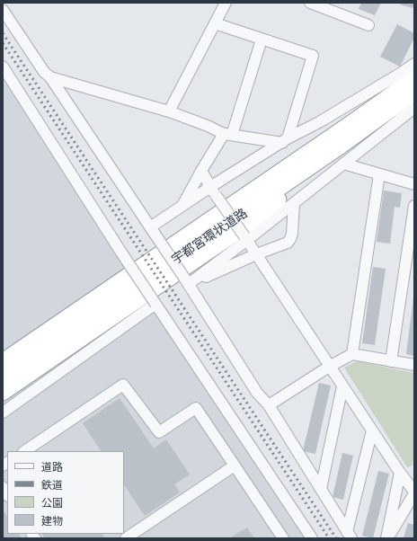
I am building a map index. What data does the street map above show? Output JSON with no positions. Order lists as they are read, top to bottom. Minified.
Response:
{"streets":{"highway":["宇都宮環状道路"]},"legend":["道路","鉄道","公園","建物"]}
